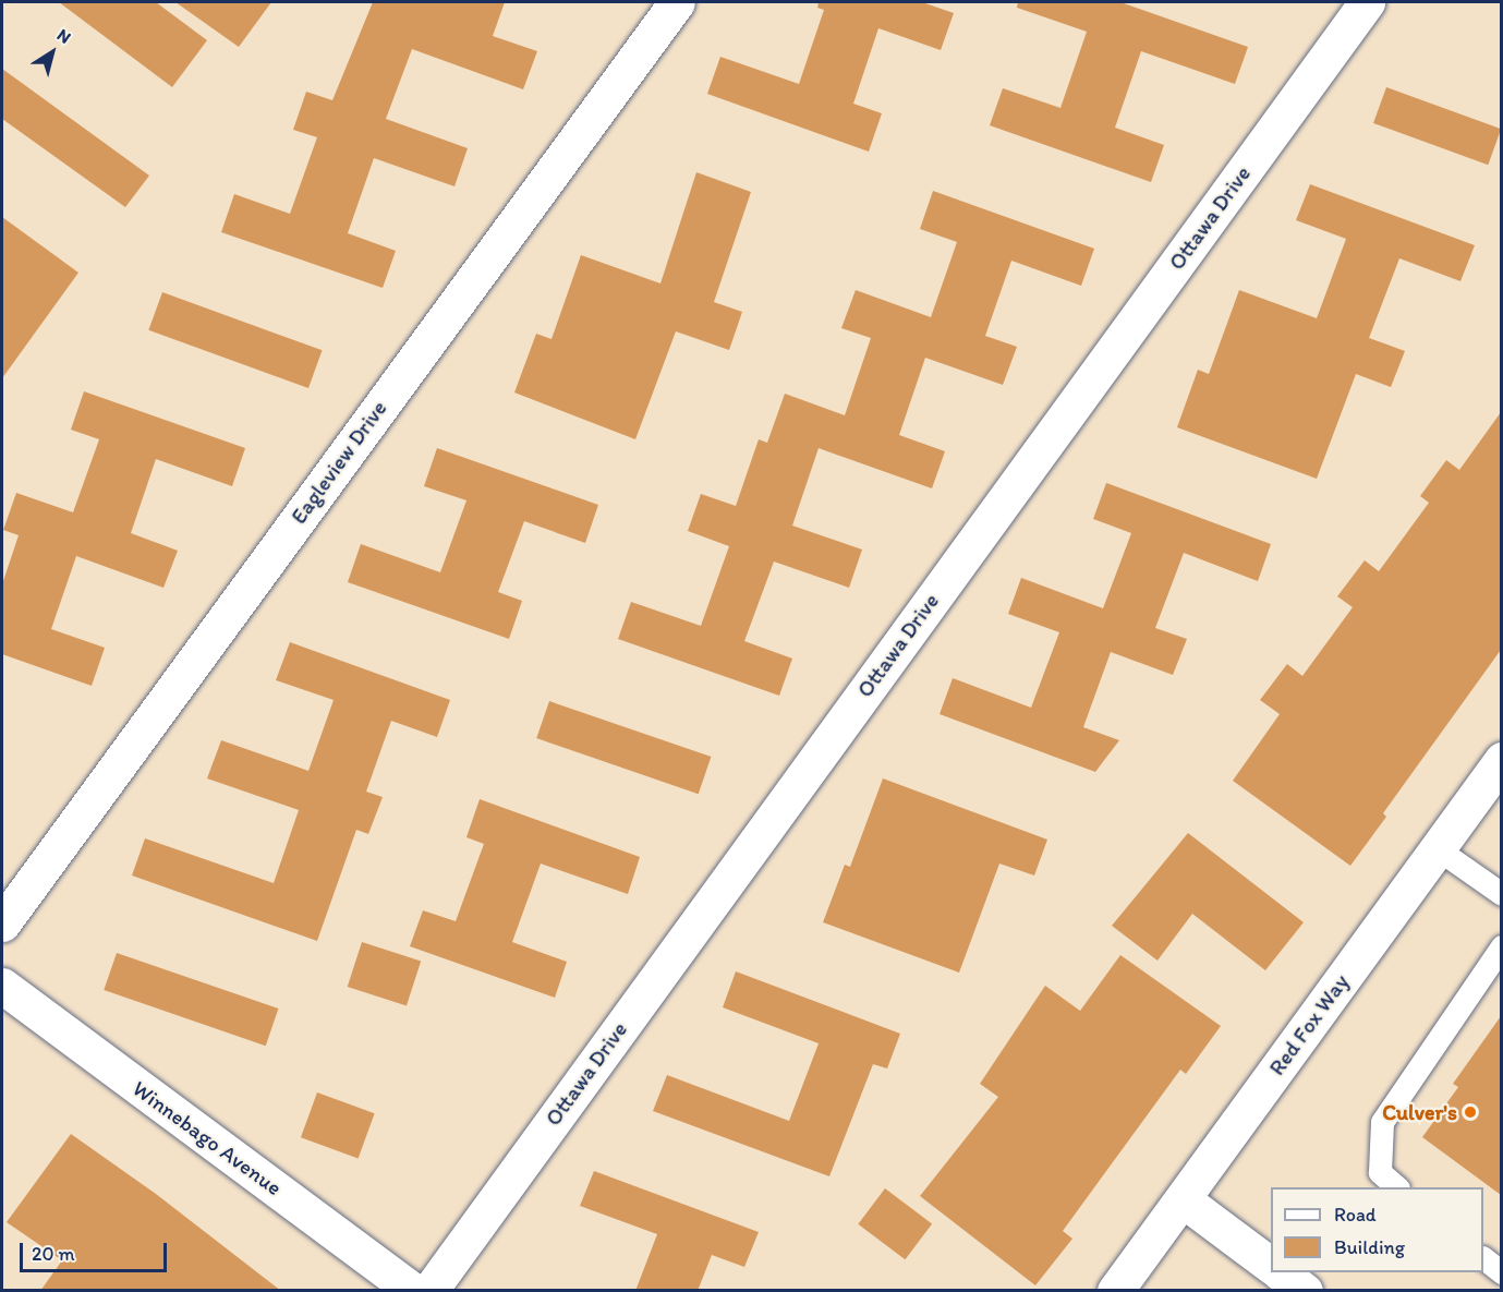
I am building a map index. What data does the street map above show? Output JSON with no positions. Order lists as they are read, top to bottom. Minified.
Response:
{"streets":{"street":["Ottawa Drive","Eagleview Drive","Red Fox Way","Winnebago Avenue"]},"places":["Culver's"],"legend":["Road","Building"],"scale_bar":"20 m","north":"top right"}
